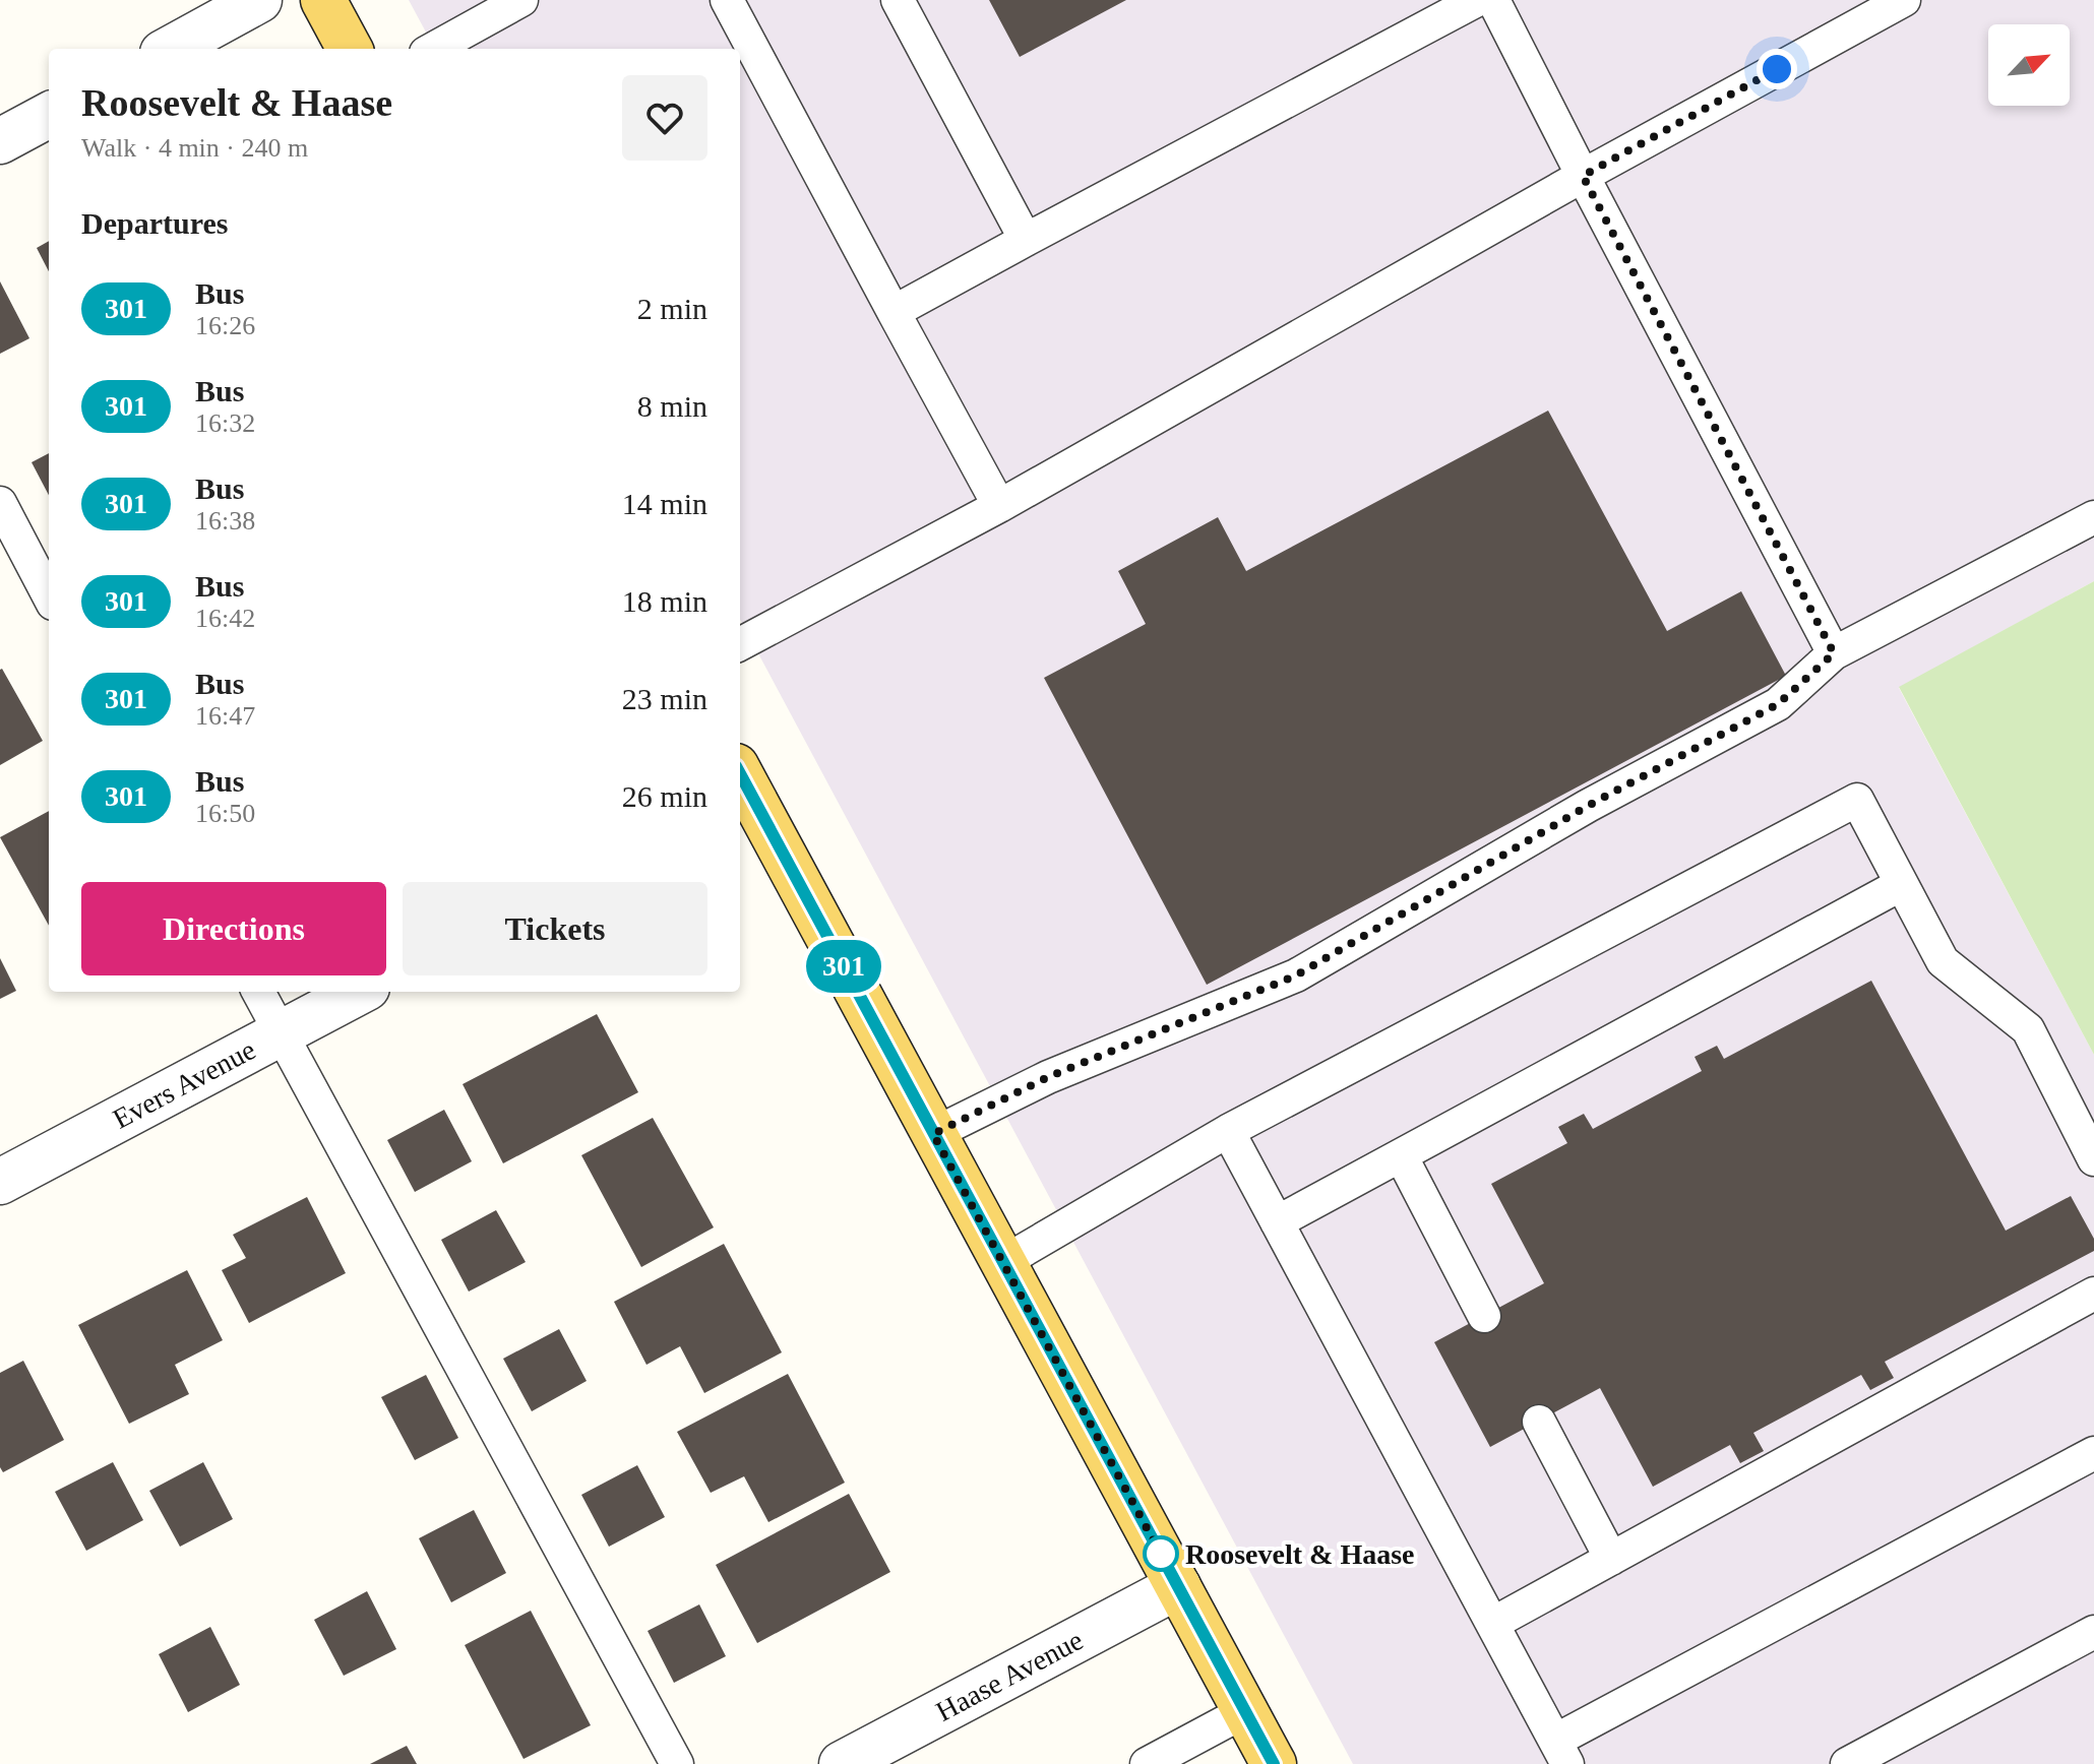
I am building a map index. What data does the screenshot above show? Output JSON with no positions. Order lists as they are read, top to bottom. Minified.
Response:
{"streets":{"street":["Evers Avenue","Haase Avenue"]},"places":["Roosevelt & Haase"],"lines":["bus line 301"],"north":"top right","page":{"on_map":"301","heading":[["Roosevelt & Haase","Walk · 4 min · 240 m"],"Departures"],"list":[{"mark":"301","name":"Bus","note":"16:26","value":"2 min"},{"mark":"301","name":"Bus","note":"16:32","value":"8 min"},{"mark":"301","name":"Bus","note":"16:38","value":"14 min"},{"mark":"301","name":"Bus","note":"16:42","value":"18 min"},{"mark":"301","name":"Bus","note":"16:47","value":"23 min"},{"mark":"301","name":"Bus","note":"16:50","value":"26 min"}],"buttons":["Directions","Tickets"]}}
